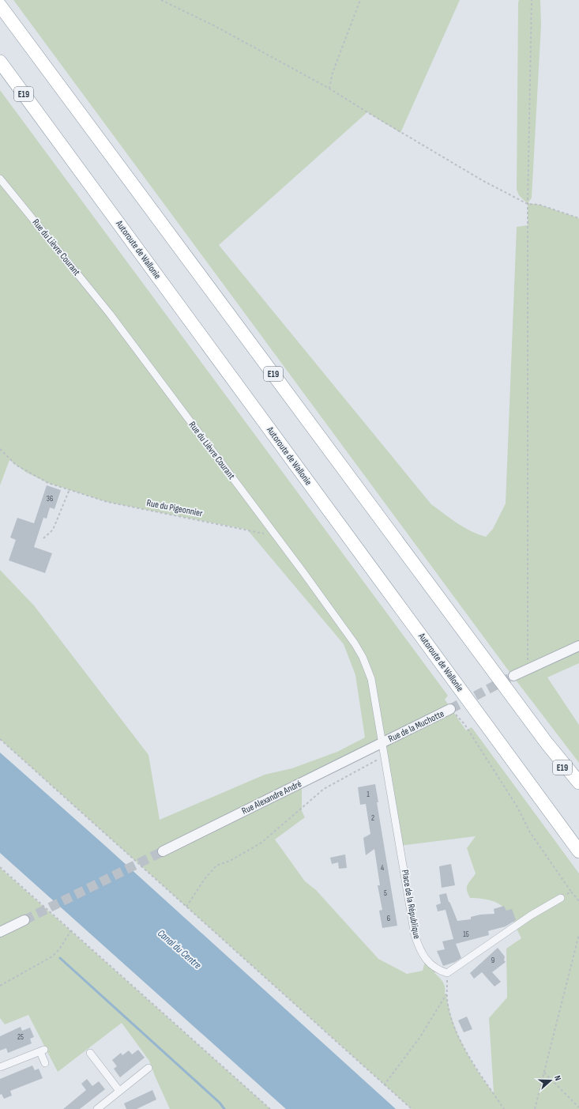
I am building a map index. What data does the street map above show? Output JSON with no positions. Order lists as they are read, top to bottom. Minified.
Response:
{"streets":{"highway":["E19","Autoroute de Wallonie"],"street":["Rue du Lièvre Courant","Rue de la Muchotte","Rue Alexandre André","Place de la République"],"path":["Rue du Pigeonnier"]},"crossings":[["Rue du Lièvre Courant","Rue du Pigeonnier"],["Rue du Lièvre Courant","Rue de la Muchotte"],["Rue du Lièvre Courant","Rue Alexandre André"],["Rue du Lièvre Courant","Place de la République"],["Rue de la Muchotte","Rue Alexandre André"],["Rue de la Muchotte","Place de la République"],["Rue Alexandre André","Place de la République"]],"water":["Canal du Centre"],"house_numbers":["36","1","2","4","5","6","15","9","25"],"north":"right"}
